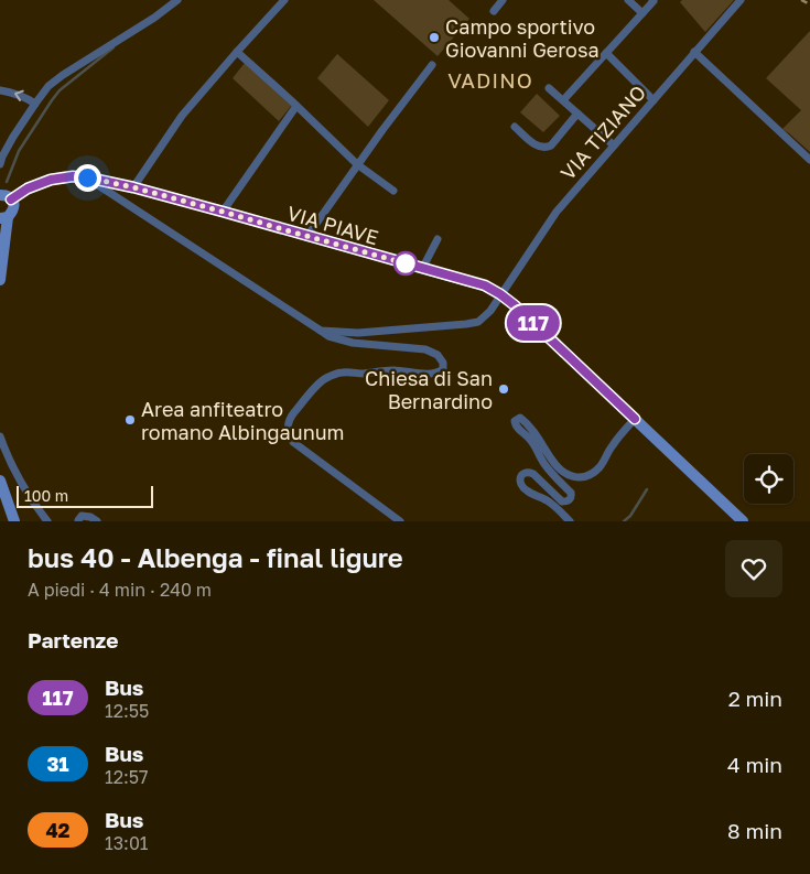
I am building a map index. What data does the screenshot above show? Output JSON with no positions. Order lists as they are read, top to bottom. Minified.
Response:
{"streets":{"main road":["VIA PIAVE"],"street":["VIA TIZIANO"]},"crossings":[["VIA TIZIANO","VIA PIAVE"]],"districts":["VADINO"],"places":["Campo sportivo Giovanni Gerosa","Chiesa di San Bernardino","Area anfiteatro romano Albingaunum"],"lines":["bus line 117"],"scale_bar":"100 m","page":{"on_map":"117","scale":"100 m","heading":[["bus 40 - Albenga - final ligure","A piedi · 4 min · 240 m"],"Partenze"],"list":[{"mark":"117","name":"Bus","note":"12:55","value":"2 min"},{"mark":"31","name":"Bus","note":"12:57","value":"4 min"},{"mark":"42","name":"Bus","note":"13:01","value":"8 min"}]}}
